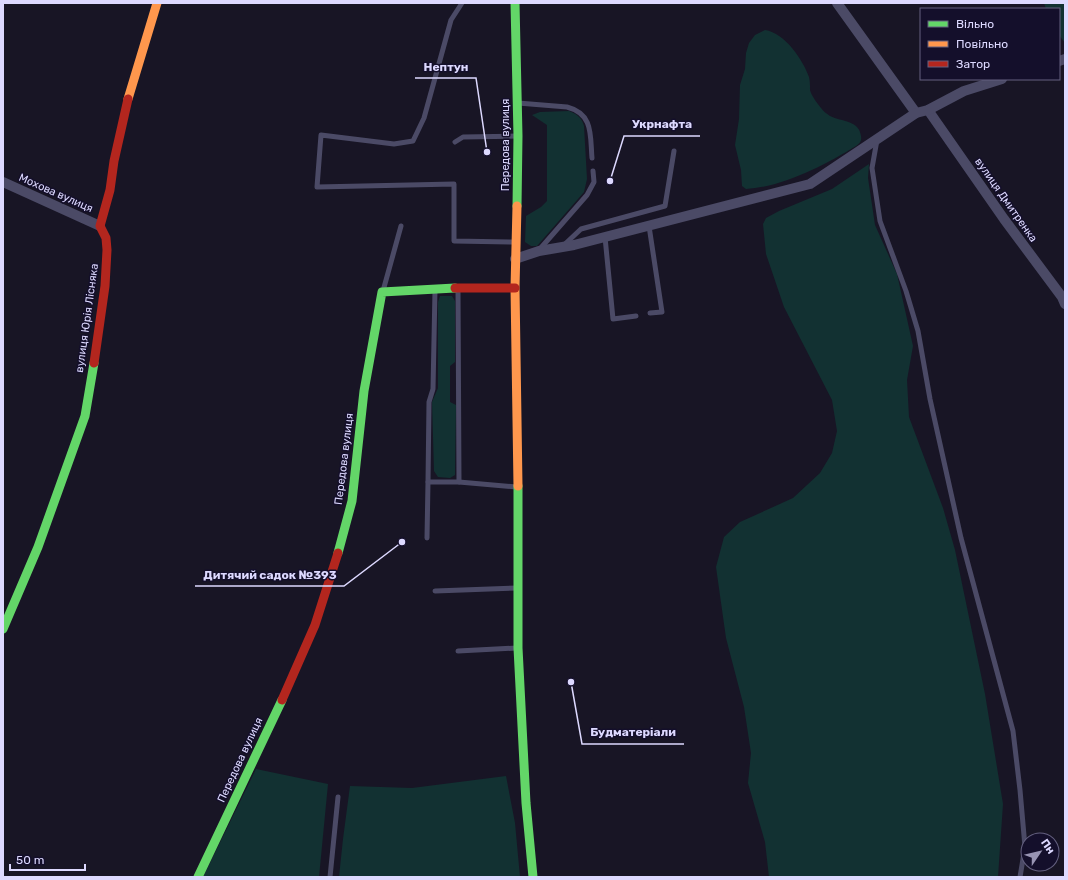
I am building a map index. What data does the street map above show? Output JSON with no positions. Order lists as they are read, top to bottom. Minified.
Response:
{"streets":{"street":["Передова вулиця","Мохова вулиця","вулиця Дмитренка","вулиця Юрія Лісняка"]},"crossings":[["Мохова вулиця","вулиця Юрія Лісняка"]],"places":["Нептун","Укрнафта","Дитячий садок №393","Будматеріали"],"legend":["Вільно","Повільно","Затор"],"scale_bar":"50 m","north":"top right"}
